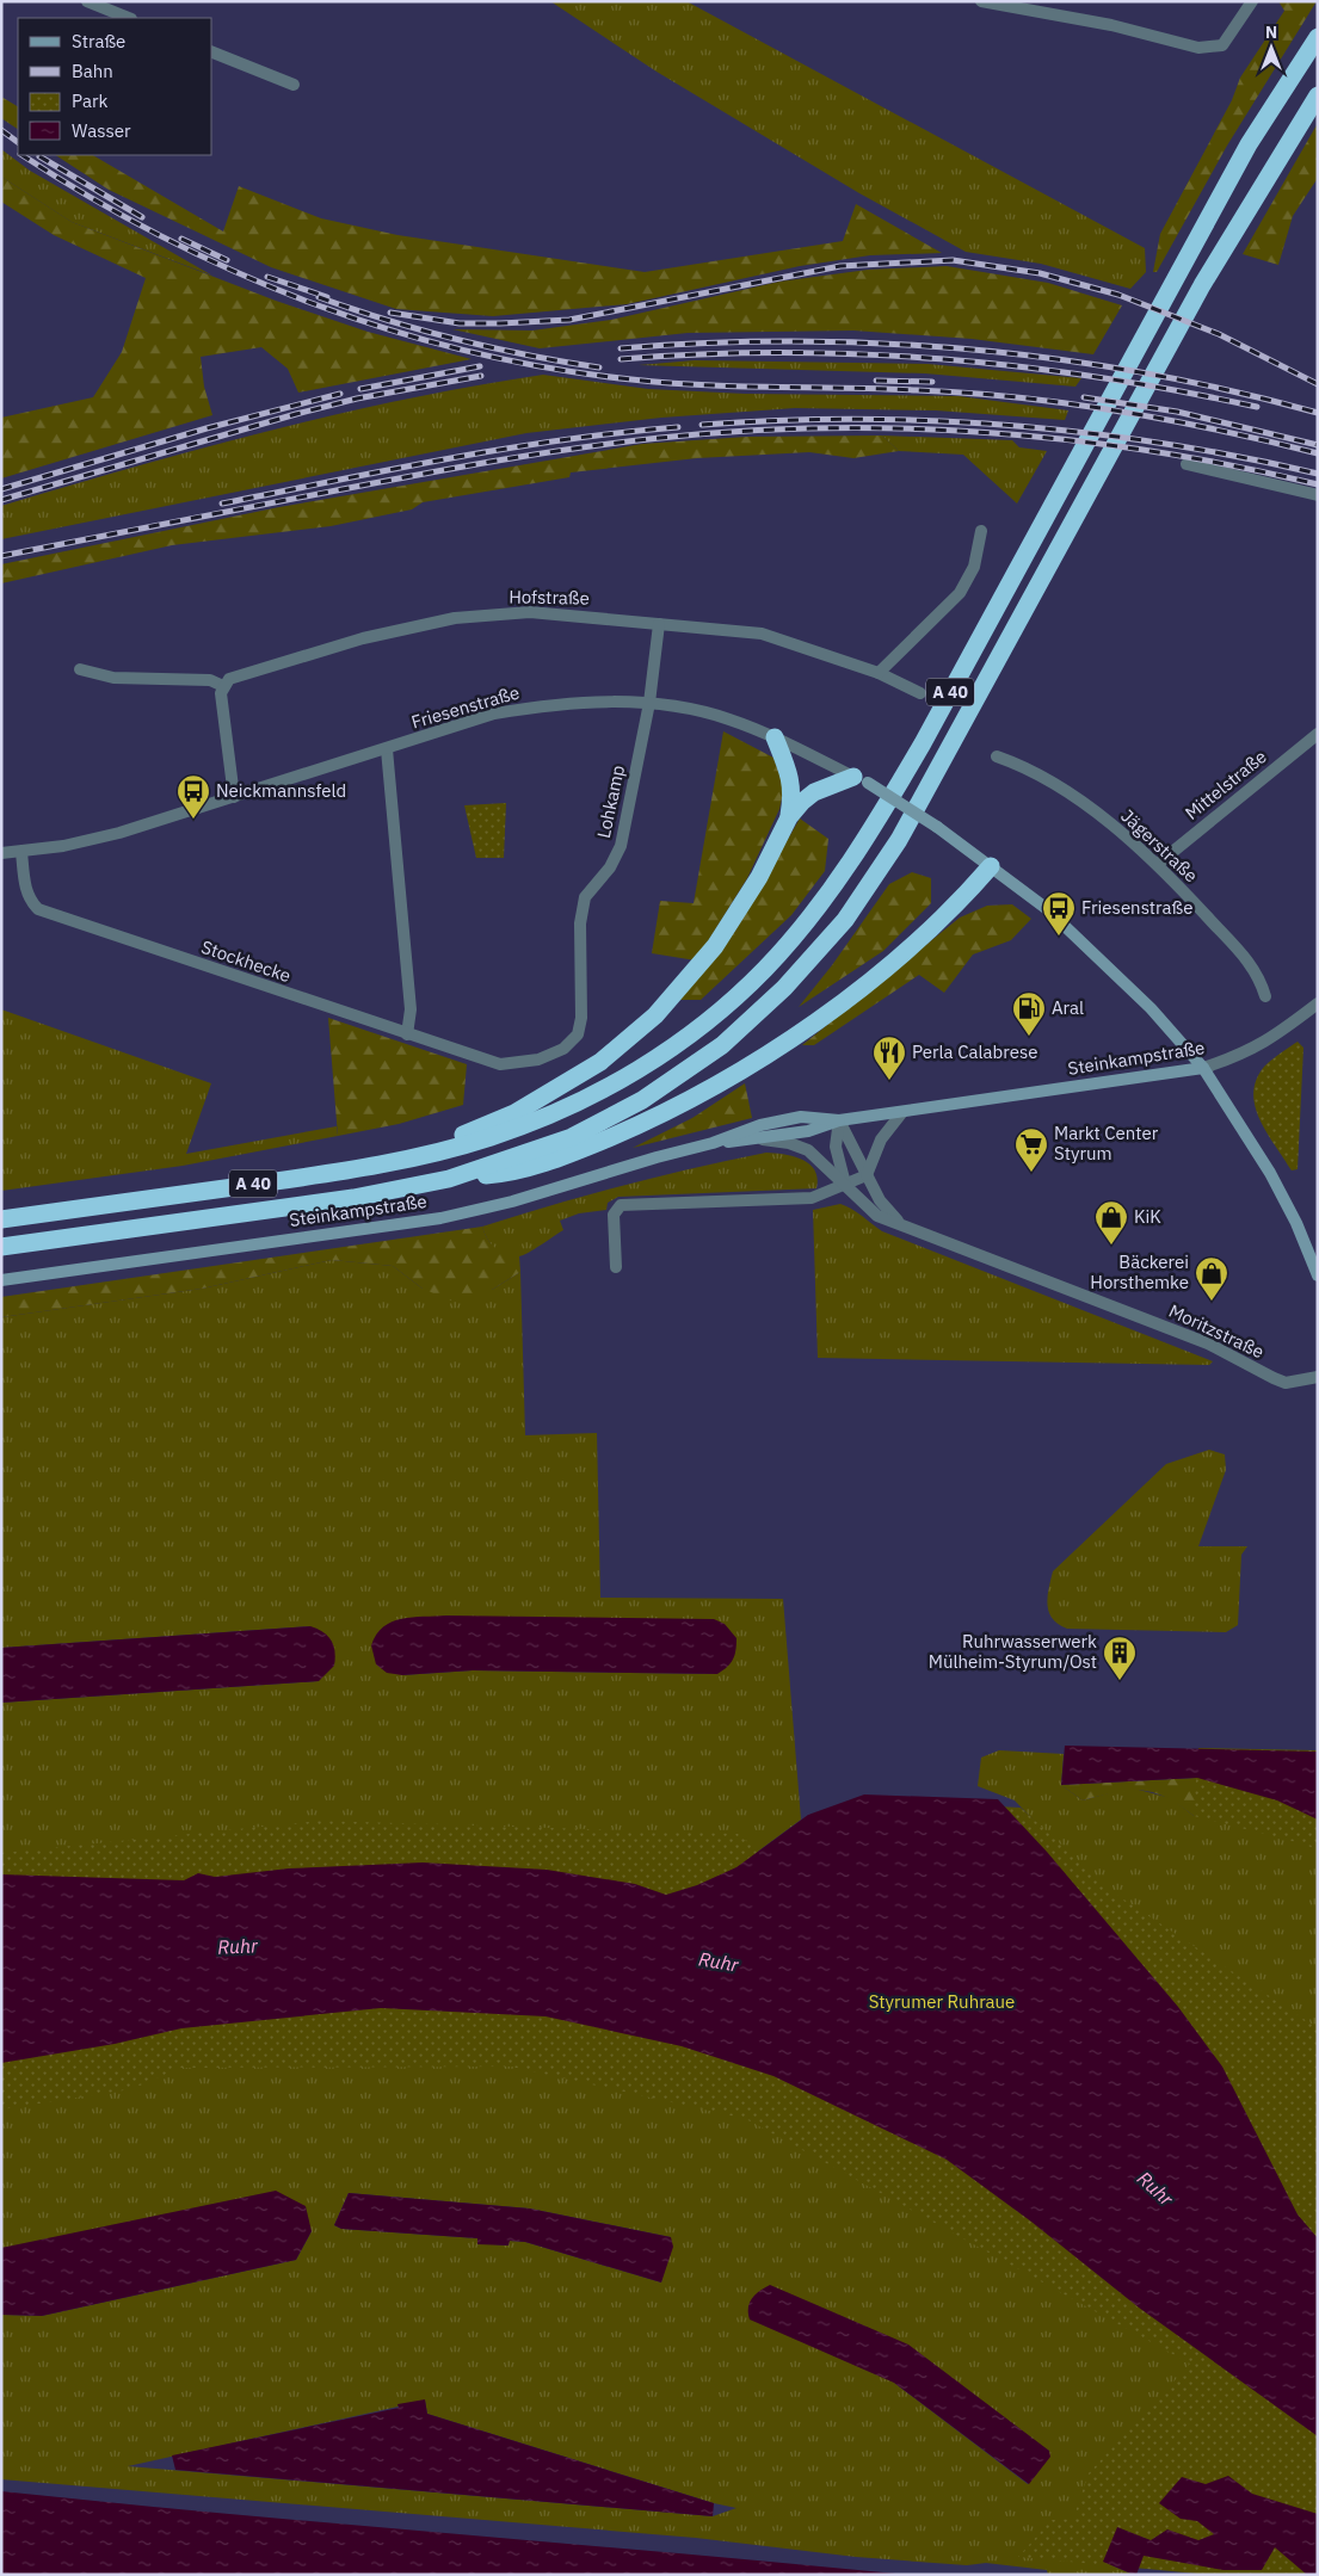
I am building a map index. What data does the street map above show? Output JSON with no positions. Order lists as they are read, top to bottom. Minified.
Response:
{"streets":{"highway":["A 40"],"main road":["Friesenstraße","Steinkampstraße"],"street":["Hofstraße","Mittelstraße","Lohkamp","Jägerstraße","Stockhecke","Moritzstraße"]},"crossings":[["Hofstraße","Lohkamp"],["Friesenstraße","Lohkamp"],["Friesenstraße","Stockhecke"],["Friesenstraße","Steinkampstraße"],["Mittelstraße","Jägerstraße"],["Lohkamp","Stockhecke"],["Steinkampstraße","Moritzstraße"]],"water":["Ruhr"],"parks":["Styrumer Ruhraue"],"places":{"bus stop":["Neickmannsfeld","Friesenstraße"],"fuel station":["Aral"],"restaurant":["Perla Calabrese"],"supermarket":["Markt Center Styrum"],"shop":["KiK","Bäckerei Horsthemke"],"building":["Ruhrwasserwerk Mülheim-Styrum/Ost"]},"legend":["Straße","Bahn","Park","Wasser"],"north":"top"}
